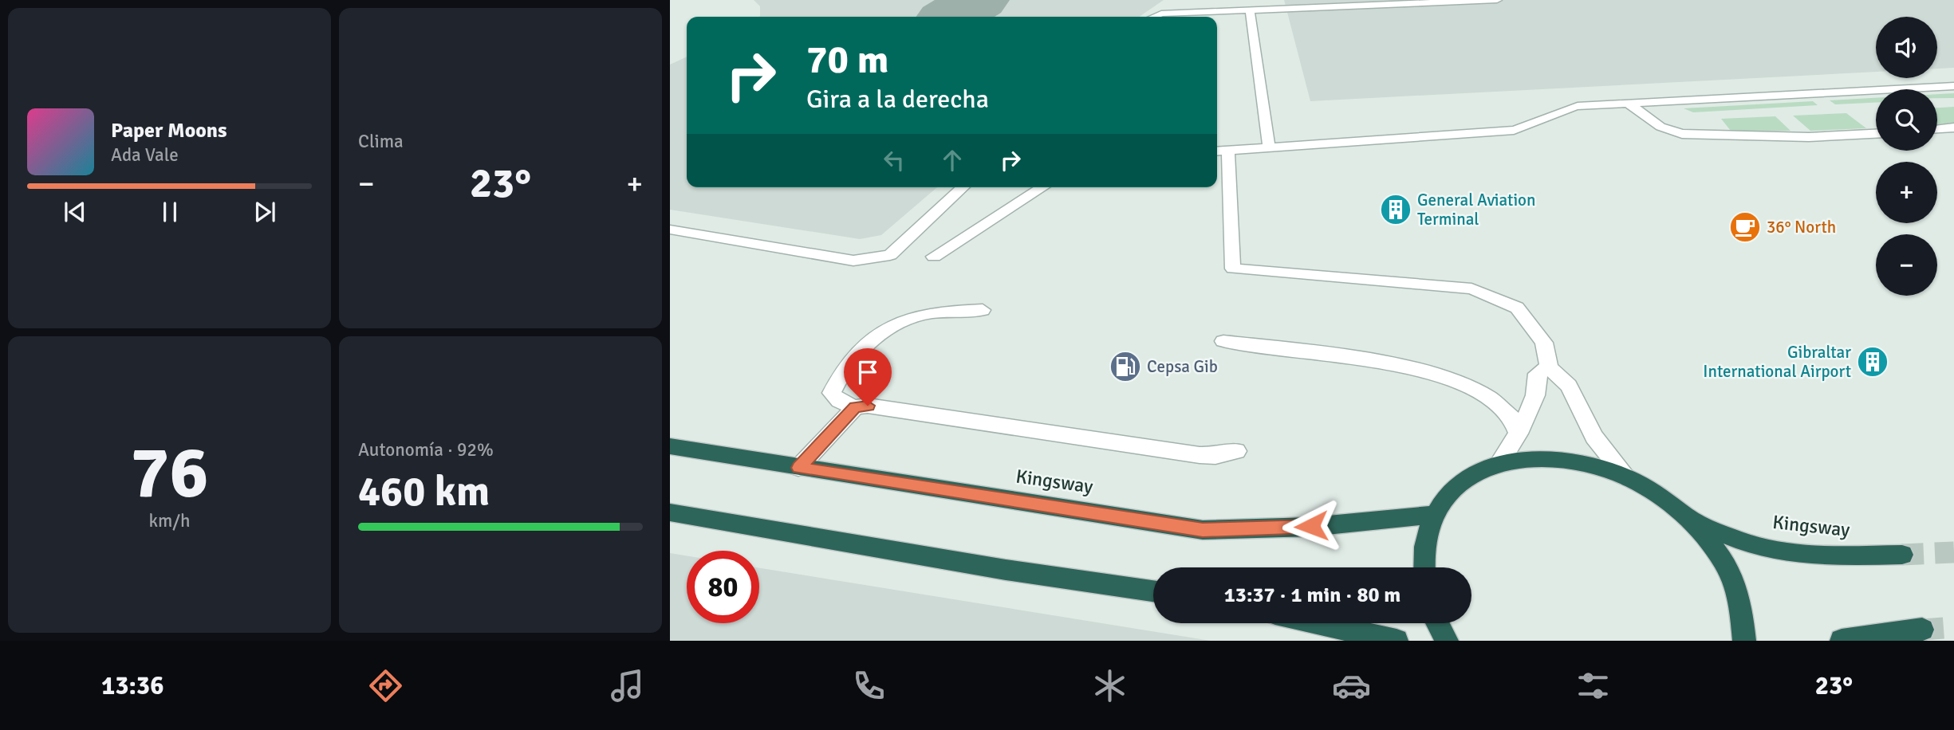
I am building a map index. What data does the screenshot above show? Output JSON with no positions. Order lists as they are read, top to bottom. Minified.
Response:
{"streets":{"highway":["Kingsway"]},"places":{"building":["General Aviation Terminal","Gibraltar International Airport"],"cafe":["36° North"],"fuel station":["Cepsa Gib"]},"page":{"tile":["Clima",["76","km/h"],["Autonomía · 92%","460 km"]],"map_buttons":["+","−"],"turn":["70 m","Gira a la derecha"],"song":["Paper Moons","Ada Vale"],"heat":["−","23°","+"],"limit":"80","trip":"13:37 · 1 min · 80 m","tabs":["13:36","23°"]}}
